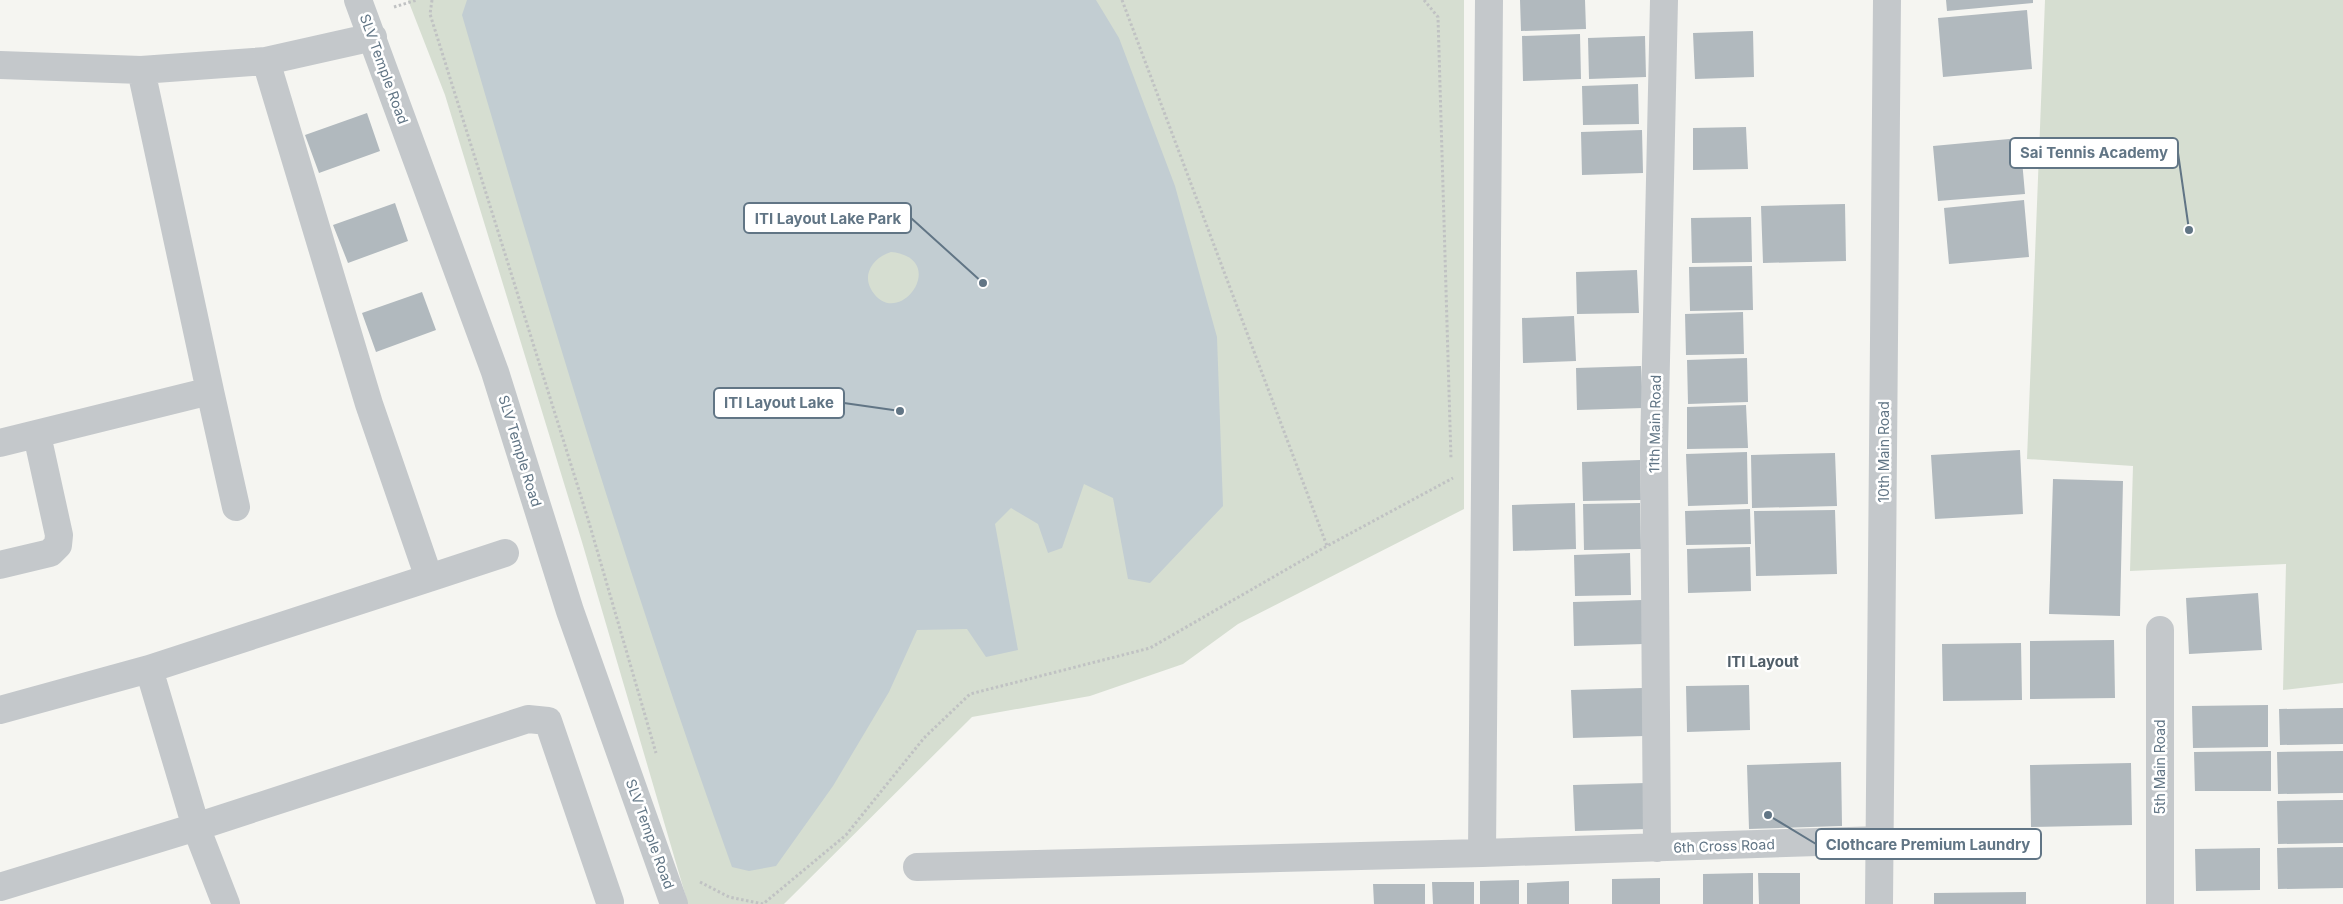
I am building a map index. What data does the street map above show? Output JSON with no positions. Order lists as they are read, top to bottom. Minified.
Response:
{"streets":{"street":["SLV Temple Road","11th Main Road","10th Main Road","5th Main Road","6th Cross Road"]},"crossings":[["11th Main Road","6th Cross Road"],["10th Main Road","6th Cross Road"]],"districts":["ITI Layout"],"places":["Sai Tennis Academy","ITI Layout Lake Park","ITI Layout Lake","Clothcare Premium Laundry"]}
